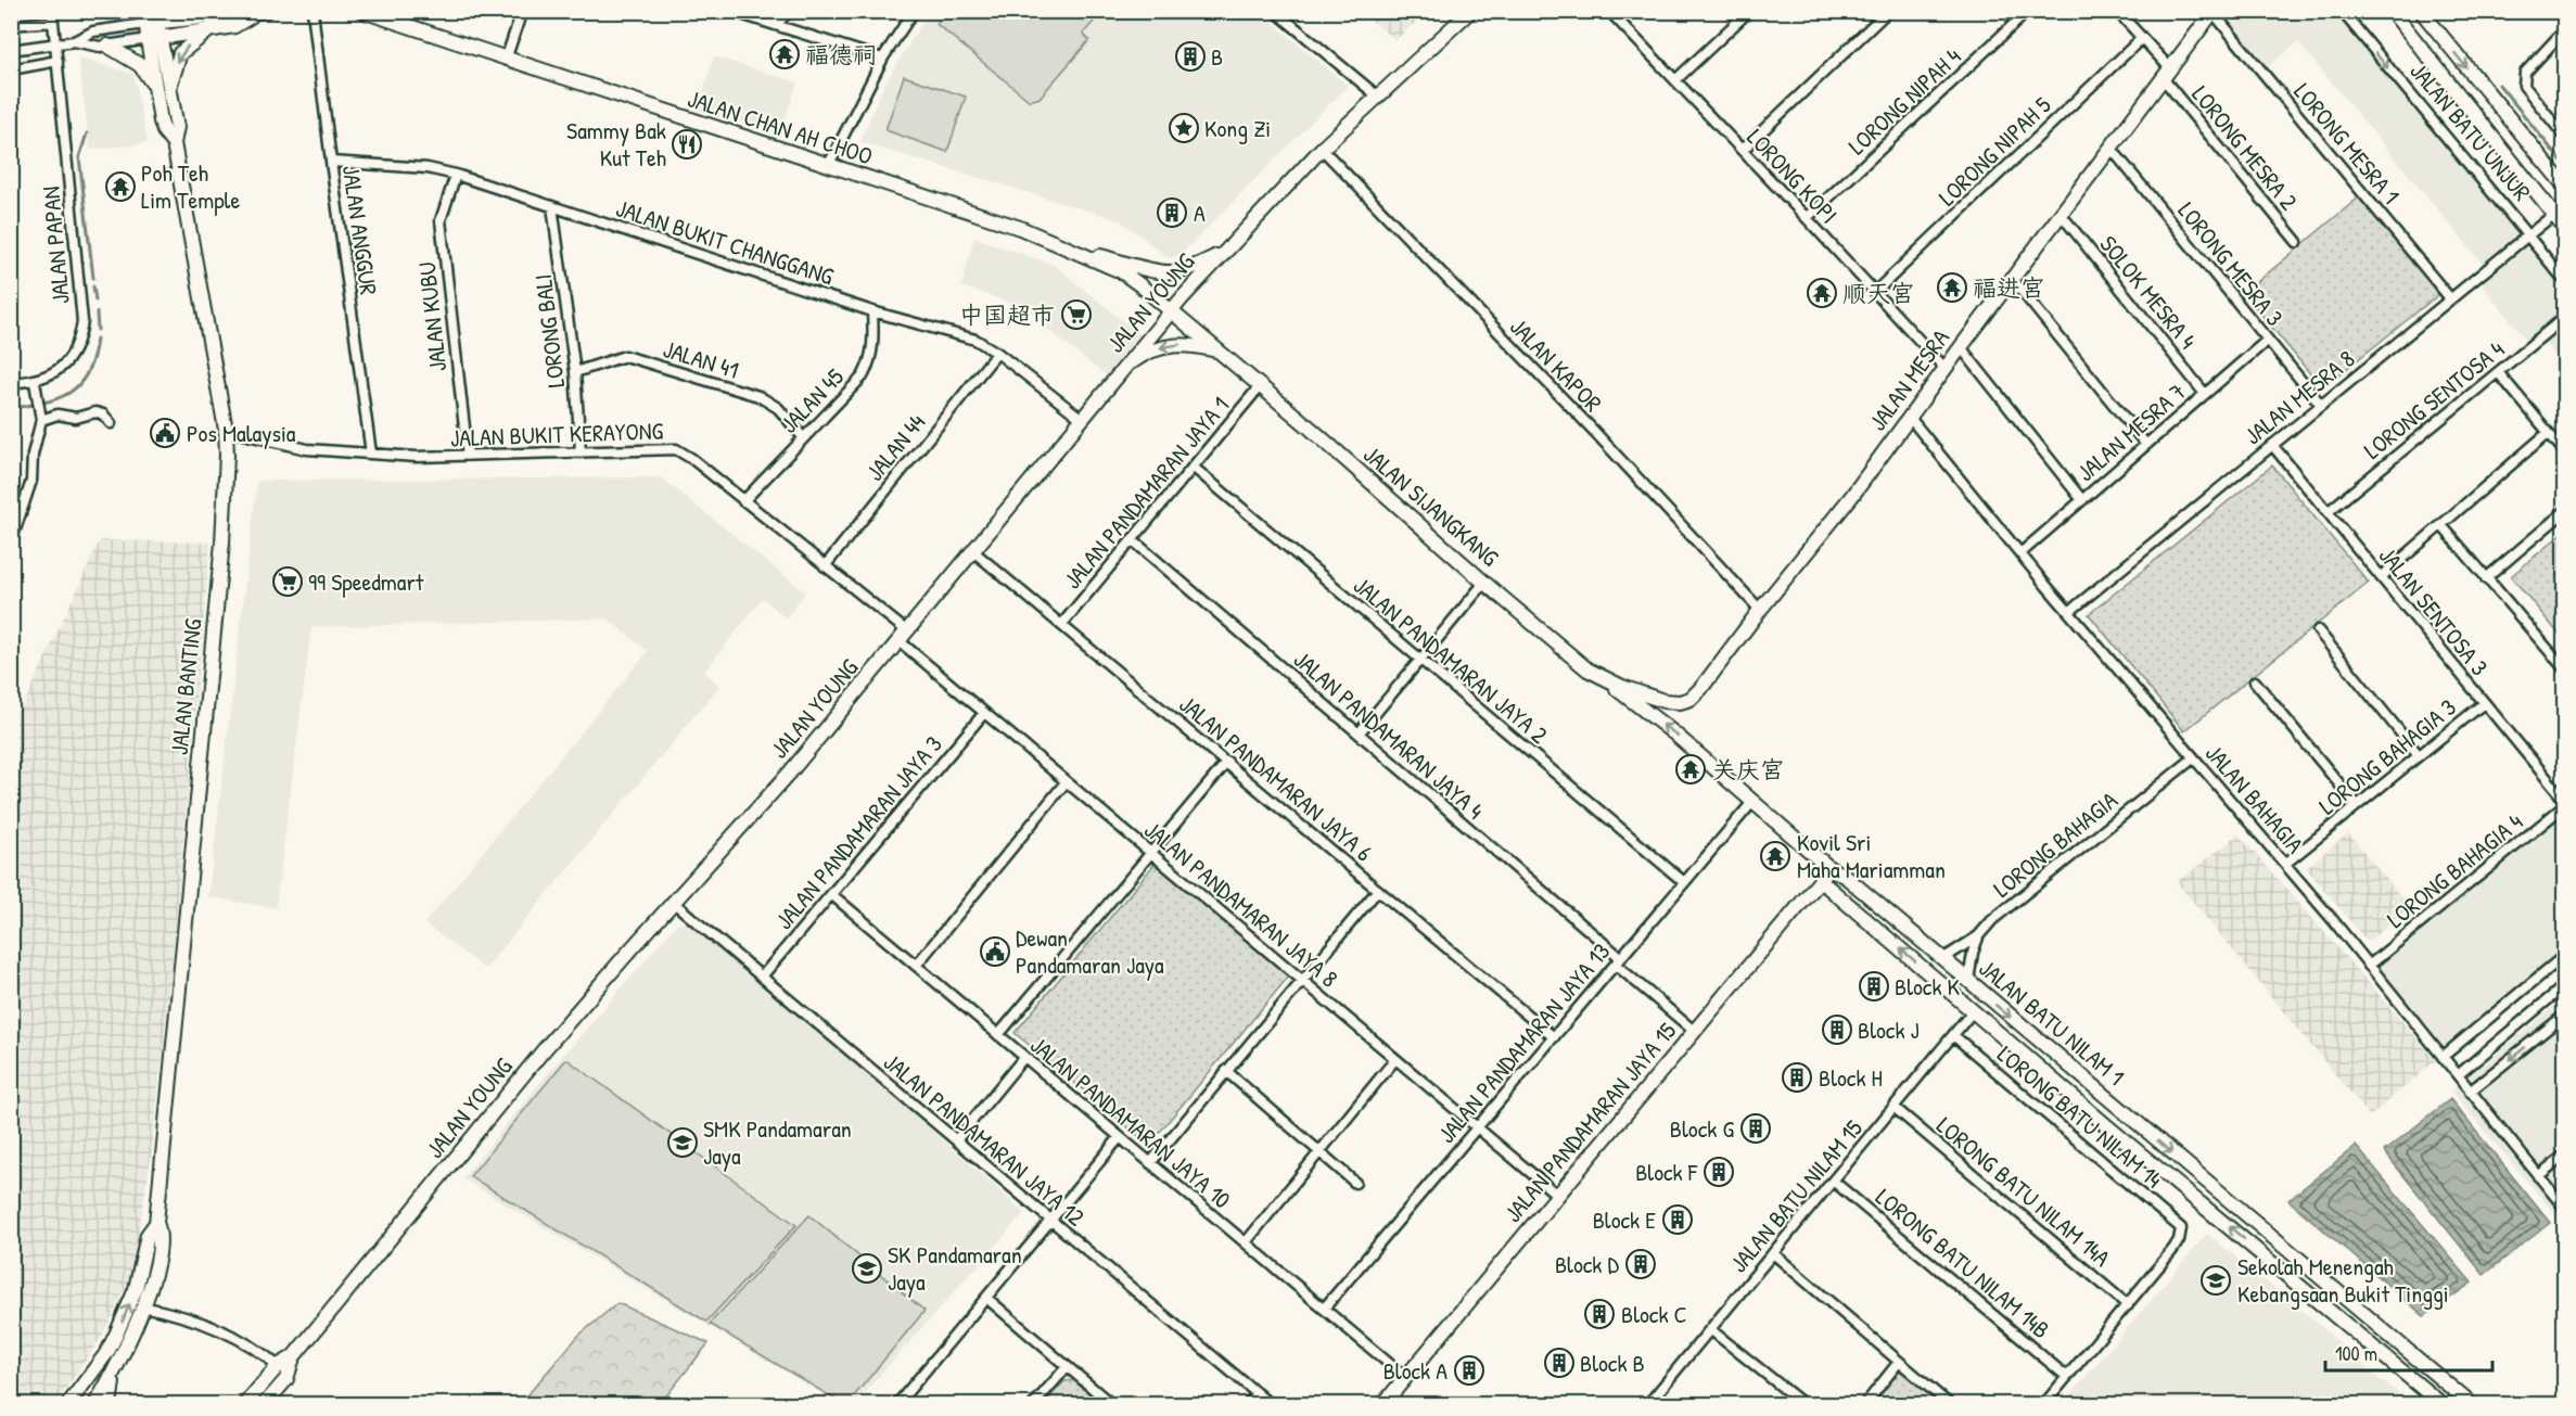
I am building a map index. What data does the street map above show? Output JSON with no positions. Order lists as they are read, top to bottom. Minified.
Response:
{"streets":{"main road":["JALAN CHAN AH CHOO","JALAN BATU UNJUR","JALAN YOUNG","JALAN MESRA","JALAN SIJANGKANG","JALAN BANTING","JALAN BATU NILAM 1","JALAN PANDAMARAN JAYA 15"],"street":["LORONG NIPAH 4","LORONG MESRA 1","LORONG MESRA 2","LORONG NIPAH 5","LORONG KOPI","JALAN ANGGUR","JALAN BUKIT CHANGGANG","JALAN PAPAN","LORONG MESRA 3","SOLOK MESRA 4","JALAN KUBU","LORONG BALI","JALAN 41","JALAN KAPOR","JALAN MESRA 8","LORONG SENTOSA 4","JALAN 45","JALAN MESRA 7","JALAN BUKIT KERAYONG","JALAN 44","JALAN PANDAMARAN JAYA 1","JALAN SENTOSA 3","JALAN PANDAMARAN JAYA 2","JALAN PANDAMARAN JAYA 4","LORONG BAHAGIA 3","JALAN PANDAMARAN JAYA 6","JALAN BAHAGIA","JALAN PANDAMARAN JAYA 3","LORONG BAHAGIA","LORONG BAHAGIA 4","JALAN PANDAMARAN JAYA 8","JALAN PANDAMARAN JAYA 13","LORONG BATU NILAM 14","JALAN PANDAMARAN JAYA 10","JALAN PANDAMARAN JAYA 12","LORONG BATU NILAM 14A","JALAN BATU NILAM 15","LORONG BATU NILAM 14B"]},"crossings":[["LORONG NIPAH 4","LORONG KOPI"],["JALAN CHAN AH CHOO","JALAN YOUNG"],["JALAN CHAN AH CHOO","JALAN SIJANGKANG"],["JALAN BATU UNJUR","JALAN MESRA 8"],["LORONG MESRA 1","JALAN MESRA"],["LORONG MESRA 1","JALAN MESRA 8"],["LORONG MESRA 2","LORONG NIPAH 5"],["LORONG MESRA 2","JALAN MESRA"],["LORONG NIPAH 5","LORONG KOPI"],["LORONG KOPI","JALAN MESRA"],["JALAN ANGGUR","JALAN BUKIT CHANGGANG"],["JALAN ANGGUR","JALAN BUKIT KERAYONG"],["JALAN BUKIT CHANGGANG","JALAN YOUNG"],["JALAN BUKIT CHANGGANG","JALAN KUBU"],["JALAN BUKIT CHANGGANG","LORONG BALI"],["JALAN BUKIT CHANGGANG","JALAN 45"],["JALAN BUKIT CHANGGANG","JALAN 44"],["LORONG MESRA 3","JALAN MESRA"],["LORONG MESRA 3","JALAN MESRA 8"],["LORONG MESRA 3","JALAN MESRA 7"],["SOLOK MESRA 4","JALAN MESRA"],["SOLOK MESRA 4","JALAN MESRA 7"],["JALAN YOUNG","JALAN KAPOR"],["JALAN YOUNG","JALAN BUKIT KERAYONG"],["JALAN YOUNG","JALAN SIJANGKANG"],["JALAN YOUNG","JALAN PANDAMARAN JAYA 6"],["JALAN YOUNG","JALAN PANDAMARAN JAYA 8"],["JALAN YOUNG","JALAN PANDAMARAN JAYA 12"],["JALAN KUBU","JALAN BUKIT KERAYONG"],["LORONG BALI","JALAN 41"],["LORONG BALI","JALAN BUKIT KERAYONG"],["JALAN 41","JALAN 45"],["JALAN KAPOR","JALAN MESRA"],["JALAN MESRA","JALAN SIJANGKANG"],["JALAN MESRA","JALAN BAHAGIA"],["JALAN MESRA 8","JALAN SENTOSA 3"],["JALAN MESRA 8","JALAN BAHAGIA"],["LORONG SENTOSA 4","JALAN SENTOSA 3"],["JALAN 45","JALAN BUKIT KERAYONG"],["JALAN MESRA 7","JALAN BAHAGIA"],["JALAN BUKIT KERAYONG","JALAN 44"],["JALAN BUKIT KERAYONG","JALAN BANTING"],["JALAN BUKIT KERAYONG","JALAN PANDAMARAN JAYA 8"],["JALAN PANDAMARAN JAYA 1","JALAN SIJANGKANG"],["JALAN PANDAMARAN JAYA 1","JALAN PANDAMARAN JAYA 2"],["JALAN PANDAMARAN JAYA 1","JALAN PANDAMARAN JAYA 4"],["JALAN PANDAMARAN JAYA 1","JALAN PANDAMARAN JAYA 6"],["JALAN SIJANGKANG","JALAN BATU NILAM 1"],["JALAN SENTOSA 3","LORONG BAHAGIA 3"],["JALAN SENTOSA 3","LORONG BAHAGIA 4"],["JALAN PANDAMARAN JAYA 2","JALAN PANDAMARAN JAYA 13"],["JALAN PANDAMARAN JAYA 4","JALAN PANDAMARAN JAYA 13"],["JALAN PANDAMARAN JAYA 4","JALAN PANDAMARAN JAYA 15"],["LORONG BAHAGIA 3","JALAN BAHAGIA"],["JALAN PANDAMARAN JAYA 6","JALAN PANDAMARAN JAYA 13"],["JALAN BAHAGIA","LORONG BAHAGIA"],["JALAN BAHAGIA","LORONG BAHAGIA 4"],["JALAN PANDAMARAN JAYA 3","JALAN PANDAMARAN JAYA 8"],["JALAN PANDAMARAN JAYA 3","JALAN PANDAMARAN JAYA 10"],["JALAN PANDAMARAN JAYA 3","JALAN PANDAMARAN JAYA 12"],["LORONG BAHAGIA","JALAN BATU NILAM 1"],["JALAN PANDAMARAN JAYA 8","JALAN PANDAMARAN JAYA 13"],["JALAN PANDAMARAN JAYA 8","JALAN PANDAMARAN JAYA 15"],["JALAN BATU NILAM 1","JALAN PANDAMARAN JAYA 13"],["JALAN BATU NILAM 1","JALAN PANDAMARAN JAYA 15"],["JALAN BATU NILAM 1","JALAN BATU NILAM 15"],["JALAN PANDAMARAN JAYA 13","JALAN PANDAMARAN JAYA 10"],["LORONG BATU NILAM 14","LORONG BATU NILAM 14A"],["LORONG BATU NILAM 14","JALAN BATU NILAM 15"],["JALAN PANDAMARAN JAYA 10","JALAN PANDAMARAN JAYA 15"],["LORONG BATU NILAM 14A","JALAN BATU NILAM 15"],["JALAN BATU NILAM 15","LORONG BATU NILAM 14B"]],"one_way":["JALAN BATU UNJUR"],"places":{"temple":["福德祠","Poh Teh Lim Temple","福进宫","顺天宫","关庆宫","Kovil Sri Maha Mariamman"],"building":["B","A","Block K","Block J","Block H","Block G","Block F","Block E","Block D","Block C","Block B","Block A"],"place":["Kong Zi"],"restaurant":["Sammy Bak Kut Teh"],"supermarket":["中国超市","99 Speedmart"],"public building":["Pos Malaysia","Dewan Pandamaran Jaya"],"school or university":["SMK Pandamaran Jaya","SK Pandamaran Jaya","Sekolah Menengah Kebangsaan Bukit Tinggi"]},"scale_bar":"100 m"}
